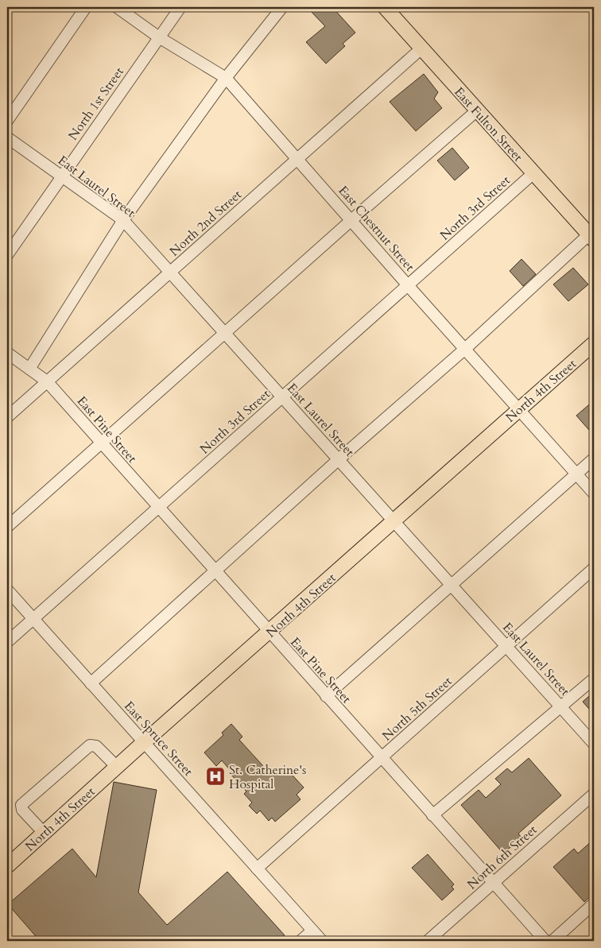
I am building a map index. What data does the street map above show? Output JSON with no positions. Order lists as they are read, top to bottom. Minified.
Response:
{"streets":{"main road":["East Fulton Street","North 4th Street"],"street":["North 1st Street","East Laurel Street","North 3rd Street","North 2nd Street","East Chestnut Street","East Pine Street","North 5th Street","East Spruce Street","North 6th Street"]},"crossings":[["North 1st Street","East Laurel Street"],["North 1st Street","East Chestnut Street"],["East Fulton Street","North 3rd Street"],["East Fulton Street","North 2nd Street"],["East Laurel Street","North 3rd Street"],["East Laurel Street","North 2nd Street"],["East Laurel Street","North 4th Street"],["East Laurel Street","North 5th Street"],["North 3rd Street","East Chestnut Street"],["North 3rd Street","East Pine Street"],["North 3rd Street","East Spruce Street"],["North 2nd Street","East Chestnut Street"],["North 2nd Street","East Pine Street"],["East Chestnut Street","North 4th Street"],["North 4th Street","East Pine Street"],["North 4th Street","East Spruce Street"],["East Pine Street","North 5th Street"],["East Pine Street","North 6th Street"],["North 5th Street","East Spruce Street"]],"places":{"hospital":["St. Catherine's Hospital"]}}
